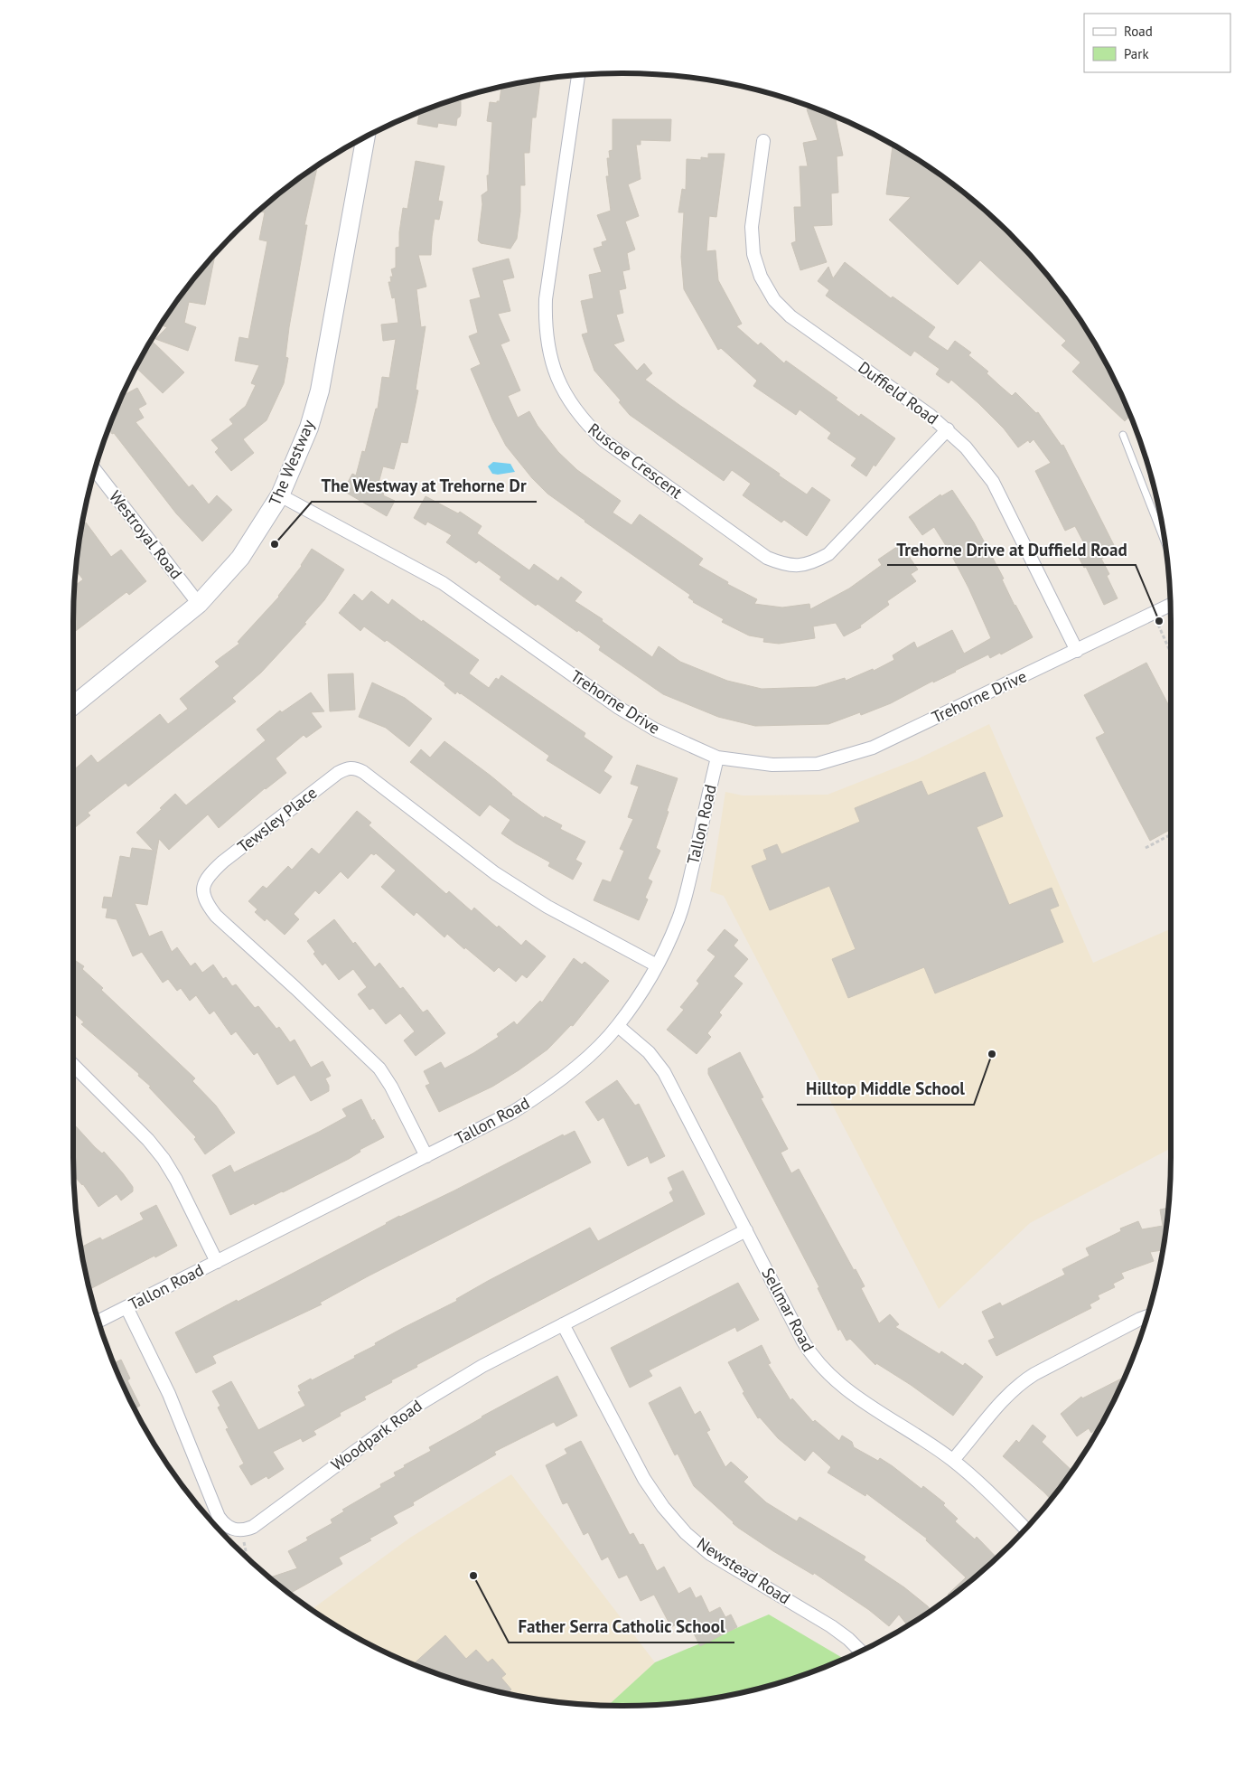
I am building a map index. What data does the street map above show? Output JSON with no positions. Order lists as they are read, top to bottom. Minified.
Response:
{"streets":{"main road":["The Westway"],"street":["Duffield Road","Ruscoe Crescent","Westroyal Road","Trehorne Drive","Tewsley Place","Tallon Road","Sellmar Road","Woodpark Road","Newstead Road"]},"crossings":[["Duffield Road","Ruscoe Crescent"],["Duffield Road","Trehorne Drive"],["The Westway","Westroyal Road"],["The Westway","Trehorne Drive"],["Trehorne Drive","Tallon Road"],["Tewsley Place","Tallon Road"],["Tallon Road","Sellmar Road"],["Sellmar Road","Woodpark Road"],["Woodpark Road","Newstead Road"]],"places":["The Westway at Trehorne Dr","Trehorne Drive at Duffield Road","Hilltop Middle School","Father Serra Catholic School"],"legend":["Road","Park"]}
